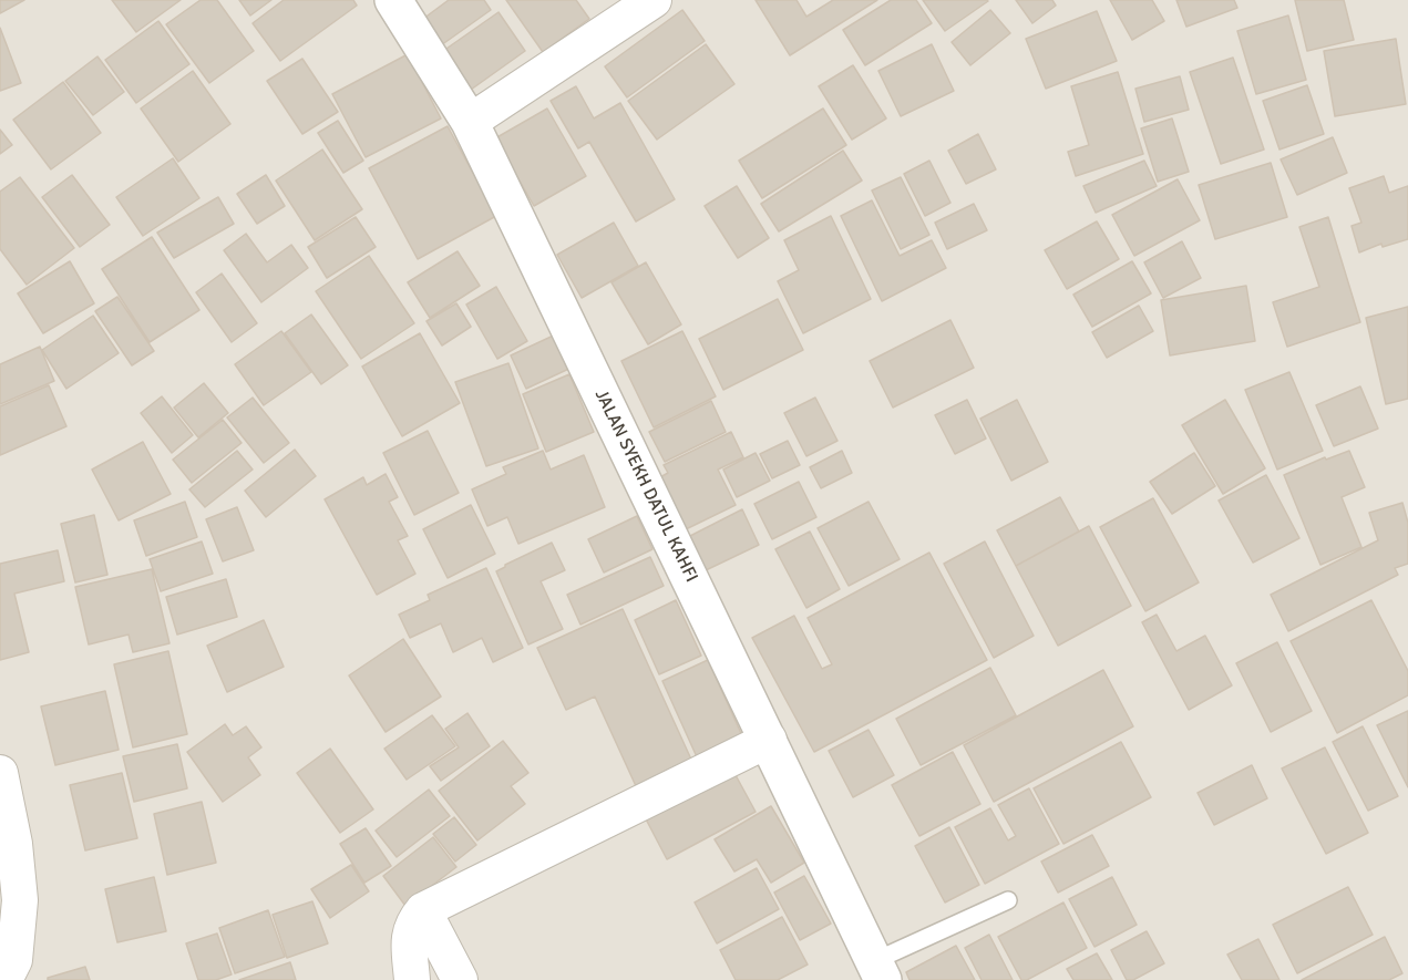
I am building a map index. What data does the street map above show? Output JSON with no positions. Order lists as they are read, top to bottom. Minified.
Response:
{"streets":{"street":["JALAN SYEKH DATUL KAHFI"]}}
